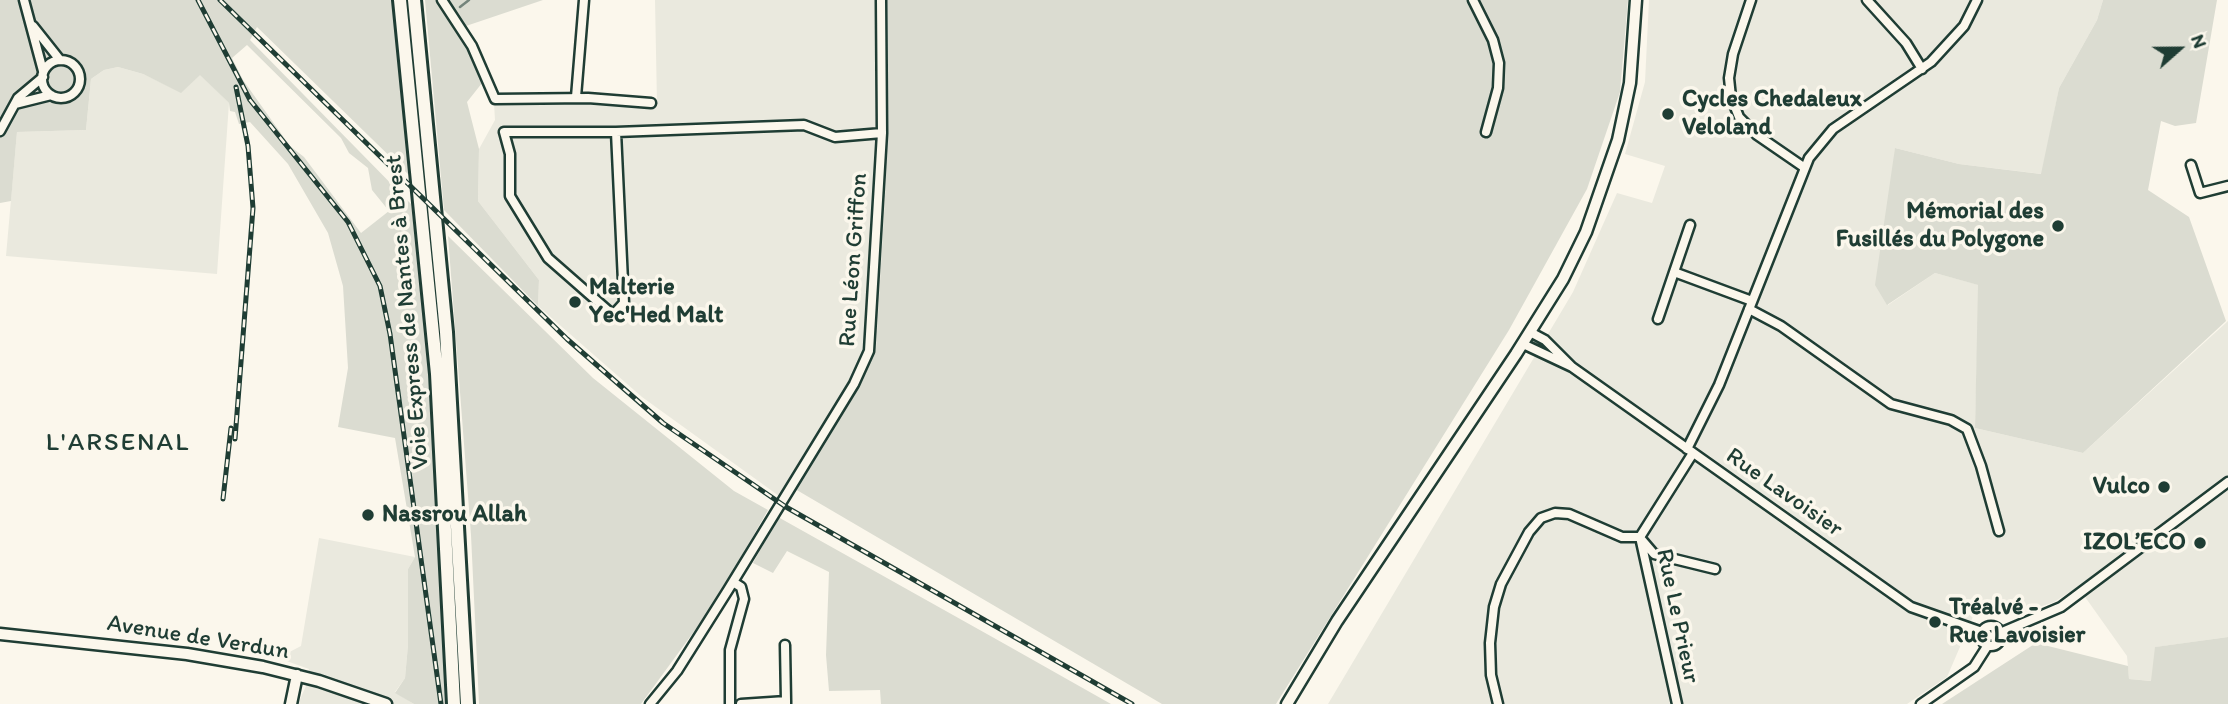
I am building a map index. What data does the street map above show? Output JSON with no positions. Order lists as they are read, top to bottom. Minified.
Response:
{"streets":{"highway":["Voie Express de Nantes à Brest"],"main road":["Avenue de Verdun"],"street":["Rue Léon Griffon","Rue Lavoisier","Rue Le Prieur"]},"districts":["L'ARSENAL"],"places":["Cycles Chedaleux Veloland","Mémorial des Fusillés du Polygone","Malterie Yec'Hed Malt","Vulco","Nassrou Allah","IZOL’ECO","Tréalvé - Rue Lavoisier"],"north":"right"}
